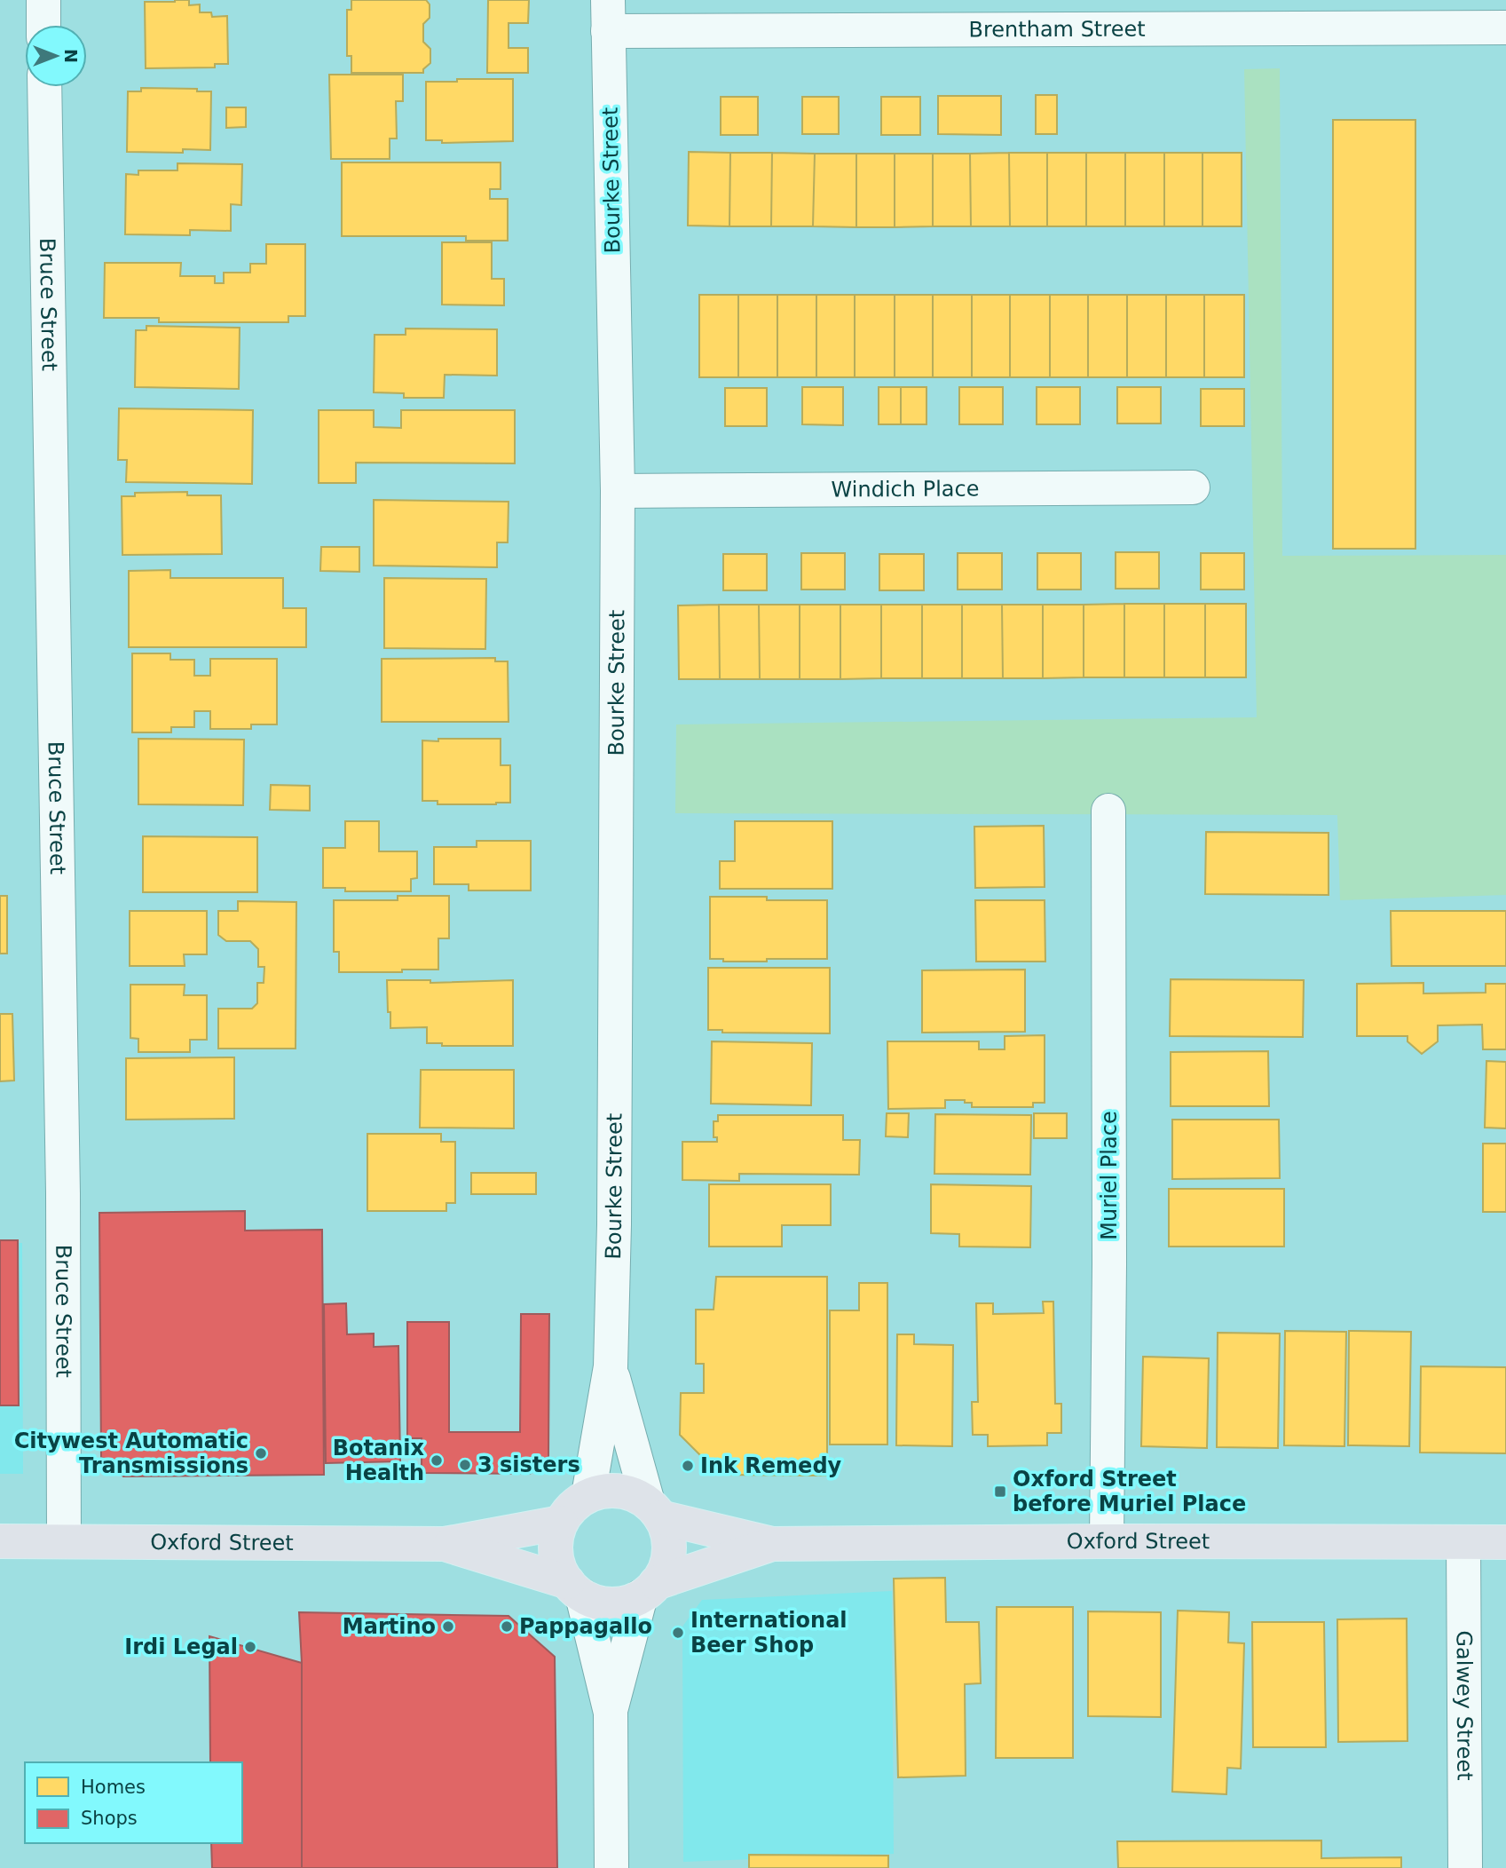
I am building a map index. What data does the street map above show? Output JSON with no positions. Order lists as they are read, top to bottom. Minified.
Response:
{"streets":{"main road":["Oxford Street"],"street":["Brentham Street","Bourke Street","Bruce Street","Windich Place","Muriel Place","Galwey Street"]},"crossings":[["Brentham Street","Bourke Street"],["Bourke Street","Windich Place"],["Bourke Street","Oxford Street"],["Bruce Street","Oxford Street"],["Muriel Place","Oxford Street"],["Oxford Street","Galwey Street"]],"places":{"other":["Citywest Automatic Transmissions","Botanix Health","3 sisters","Ink Remedy","Martino","Pappagallo","International Beer Shop","Irdi Legal"],"transit":["Oxford Street before Muriel Place"]},"legend":["Homes","Shops"],"north":"right"}
